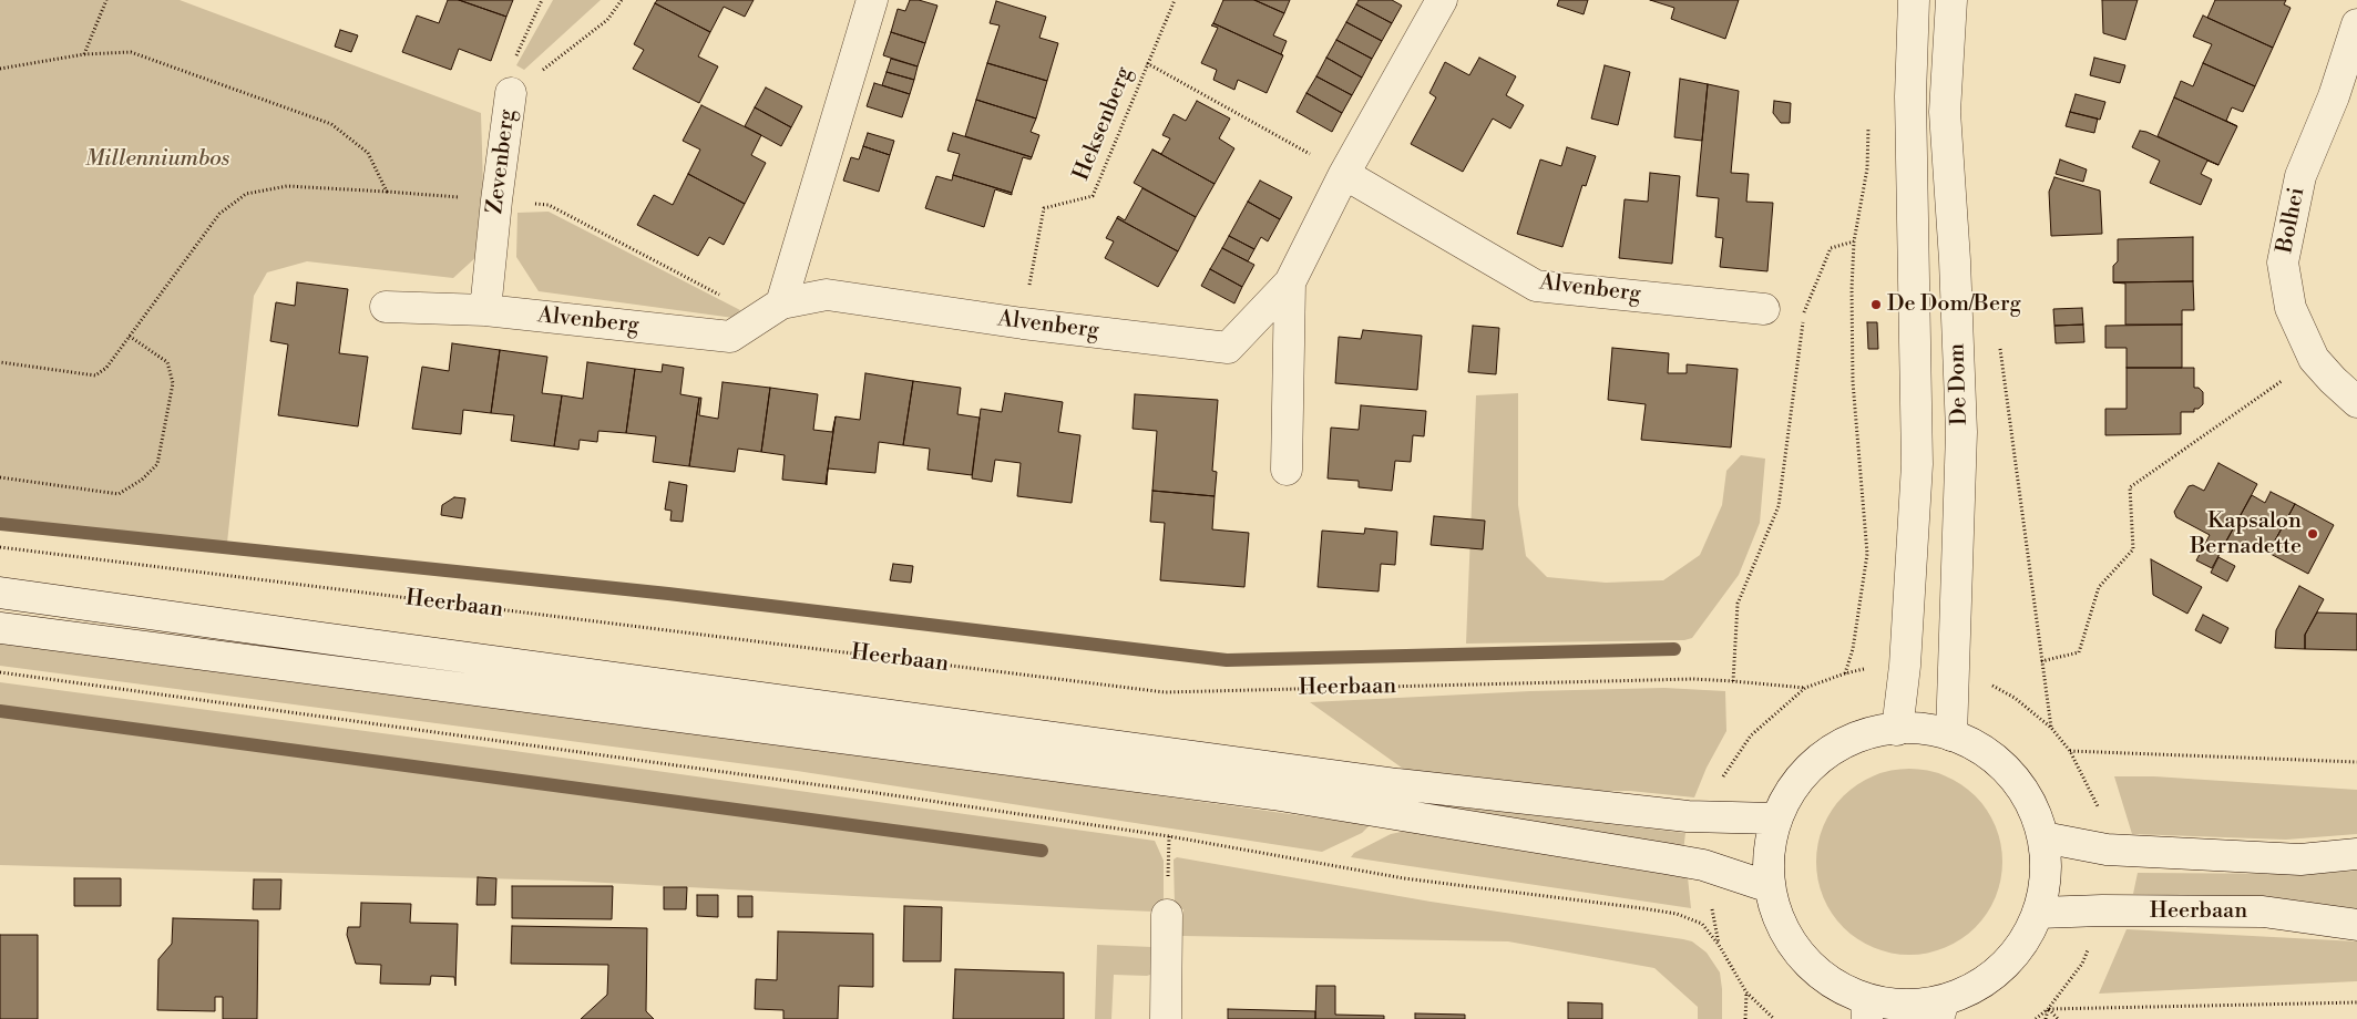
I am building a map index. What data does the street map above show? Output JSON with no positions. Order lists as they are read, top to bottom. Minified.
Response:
{"streets":{"main road":["Zevenberg","Bolhei","Alvenberg","De Dom","Heerbaan"],"path":["Heksenberg"]},"crossings":[["Heksenberg","Alvenberg"],["Zevenberg","Alvenberg"]],"parks":["Millenniumbos"],"places":["De Dom/Berg","Kapsalon Bernadette"]}
